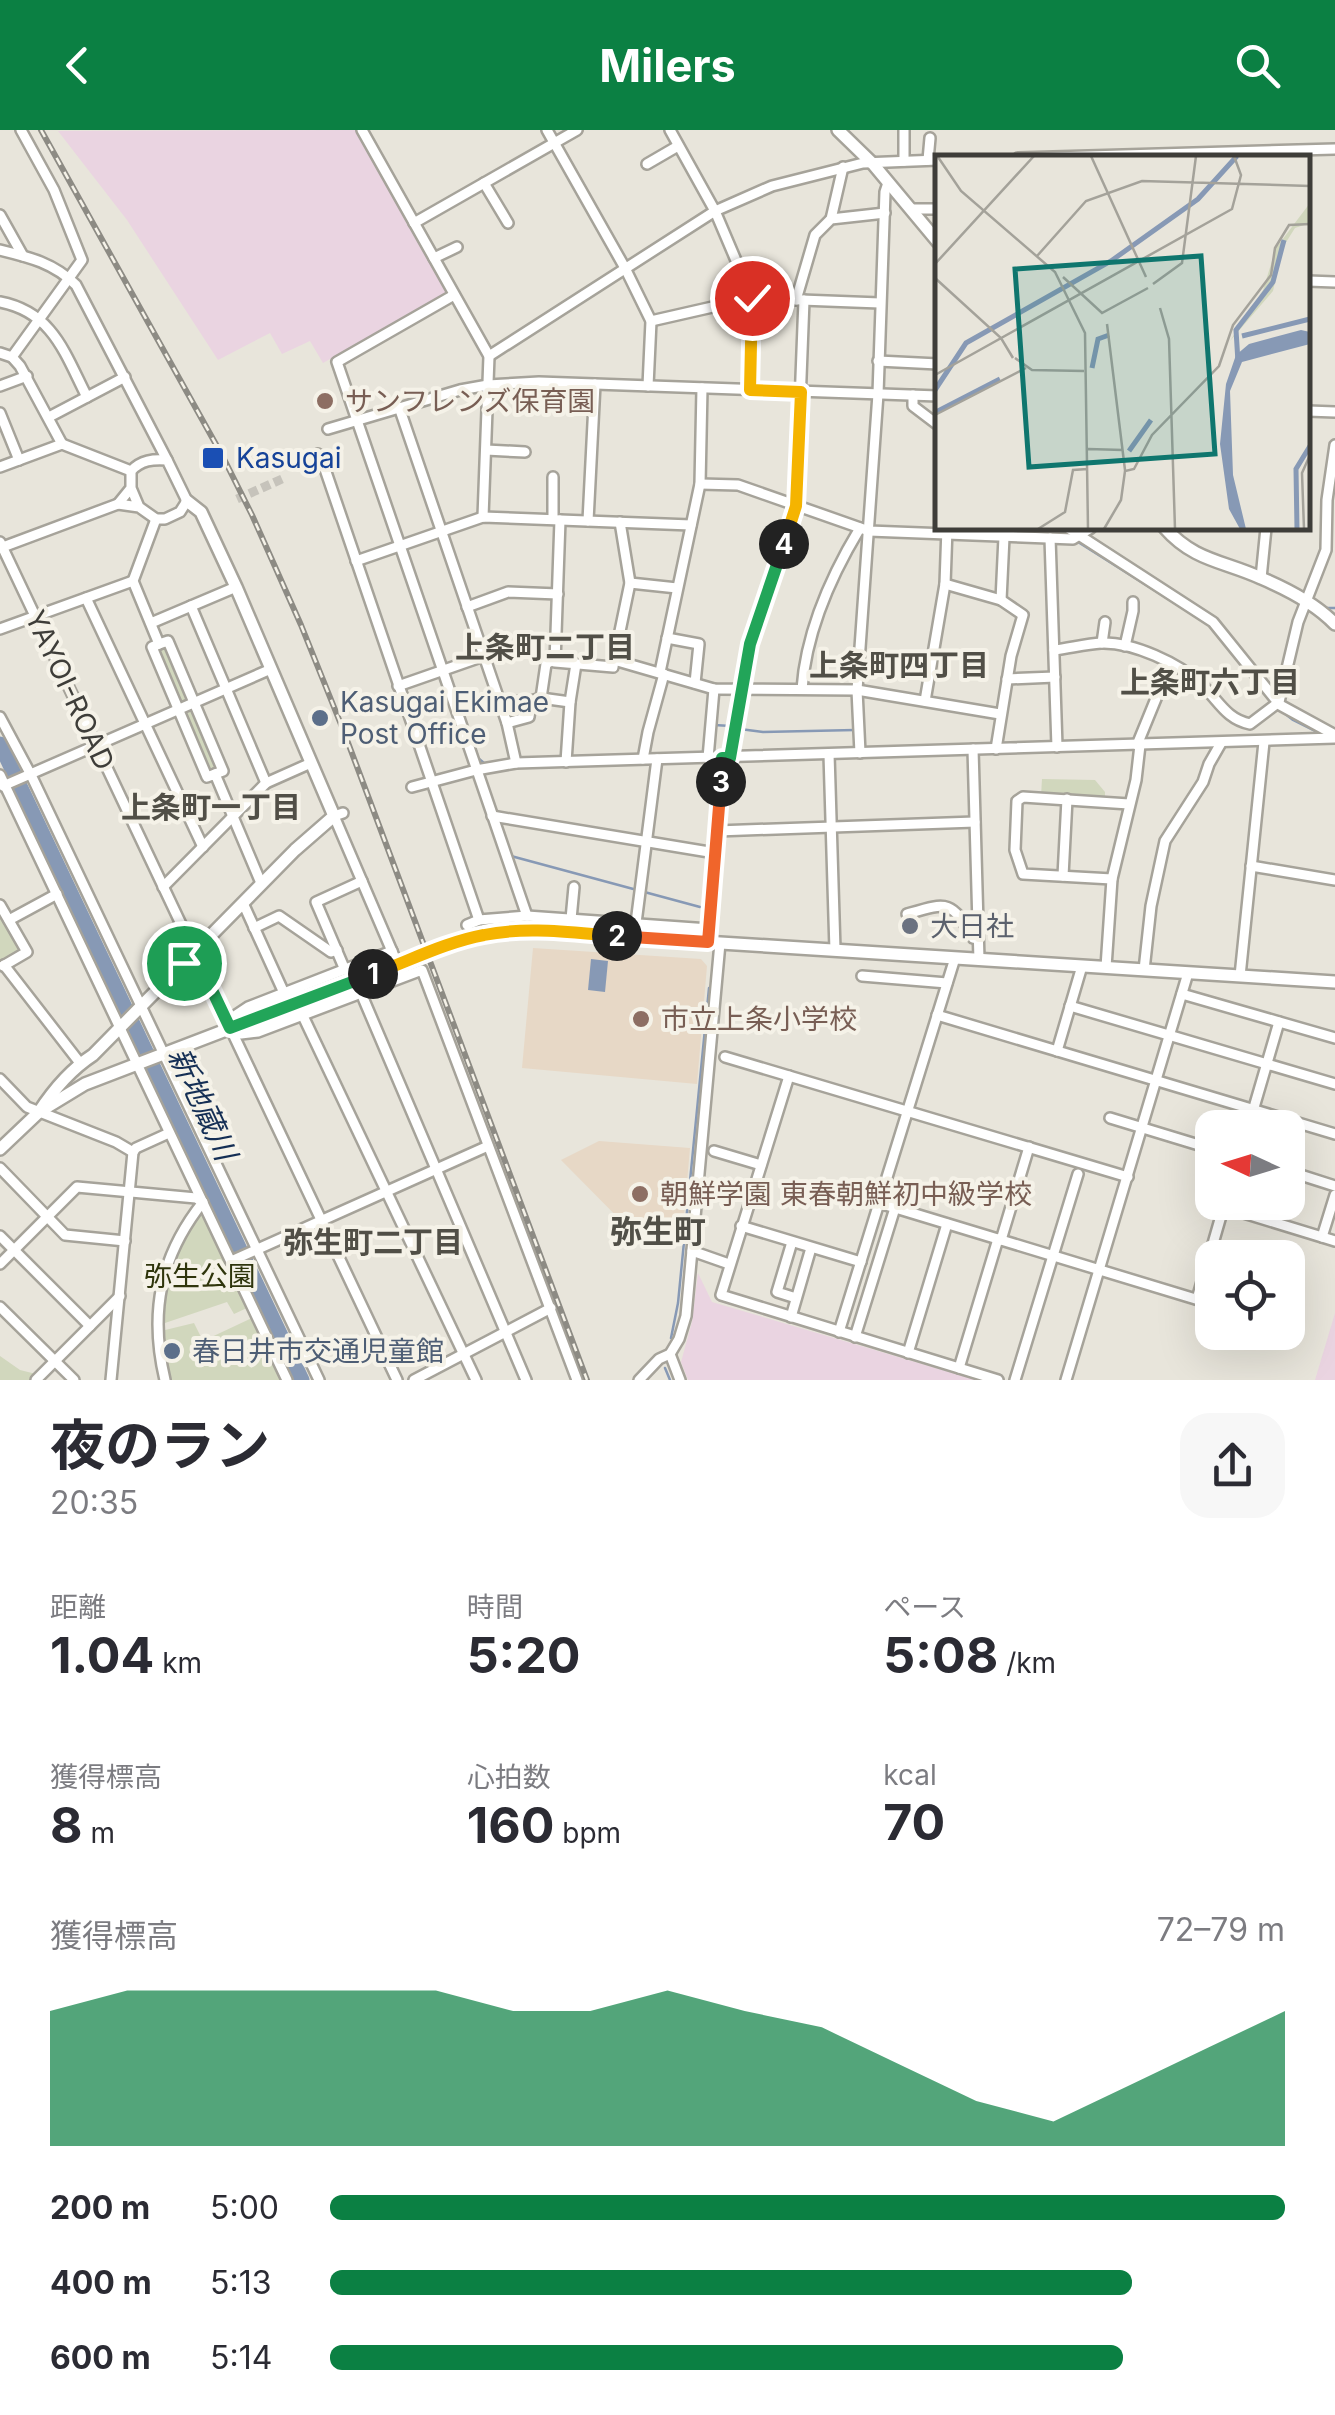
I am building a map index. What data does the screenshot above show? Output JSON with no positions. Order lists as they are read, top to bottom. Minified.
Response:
{"streets":{"street":["YAYOI-ROAD"]},"districts":["上条町二丁目","上条町四丁目","上条町六丁目","上条町一丁目","弥生町","弥生町二丁目"],"water":["新地蔵川"],"parks":["弥生公園"],"places":{"other":["サンフレンズ保育園","Kasugai Ekimae Post Office","大日社","市立上条小学校","朝鮮学園 東春朝鮮初中級学校","春日井市交通児童館"],"transit":["Kasugai"]},"north":"left","page":{"header":"Milers","pins":["4","3","2","1"],"heading":["夜のラン","20:35"],"stats":[["距離","1.04 km"],["時間","5:20"],["ペース","5:08 /km"],["獲得標高","8 m"],["心拍数","160 bpm"],["kcal","70"]],"chart":["獲得標高","72–79 m"],"list":[{"name":"200 m","note":"5:00"},{"name":"400 m","note":"5:13"},{"name":"600 m","note":"5:14"}]}}
